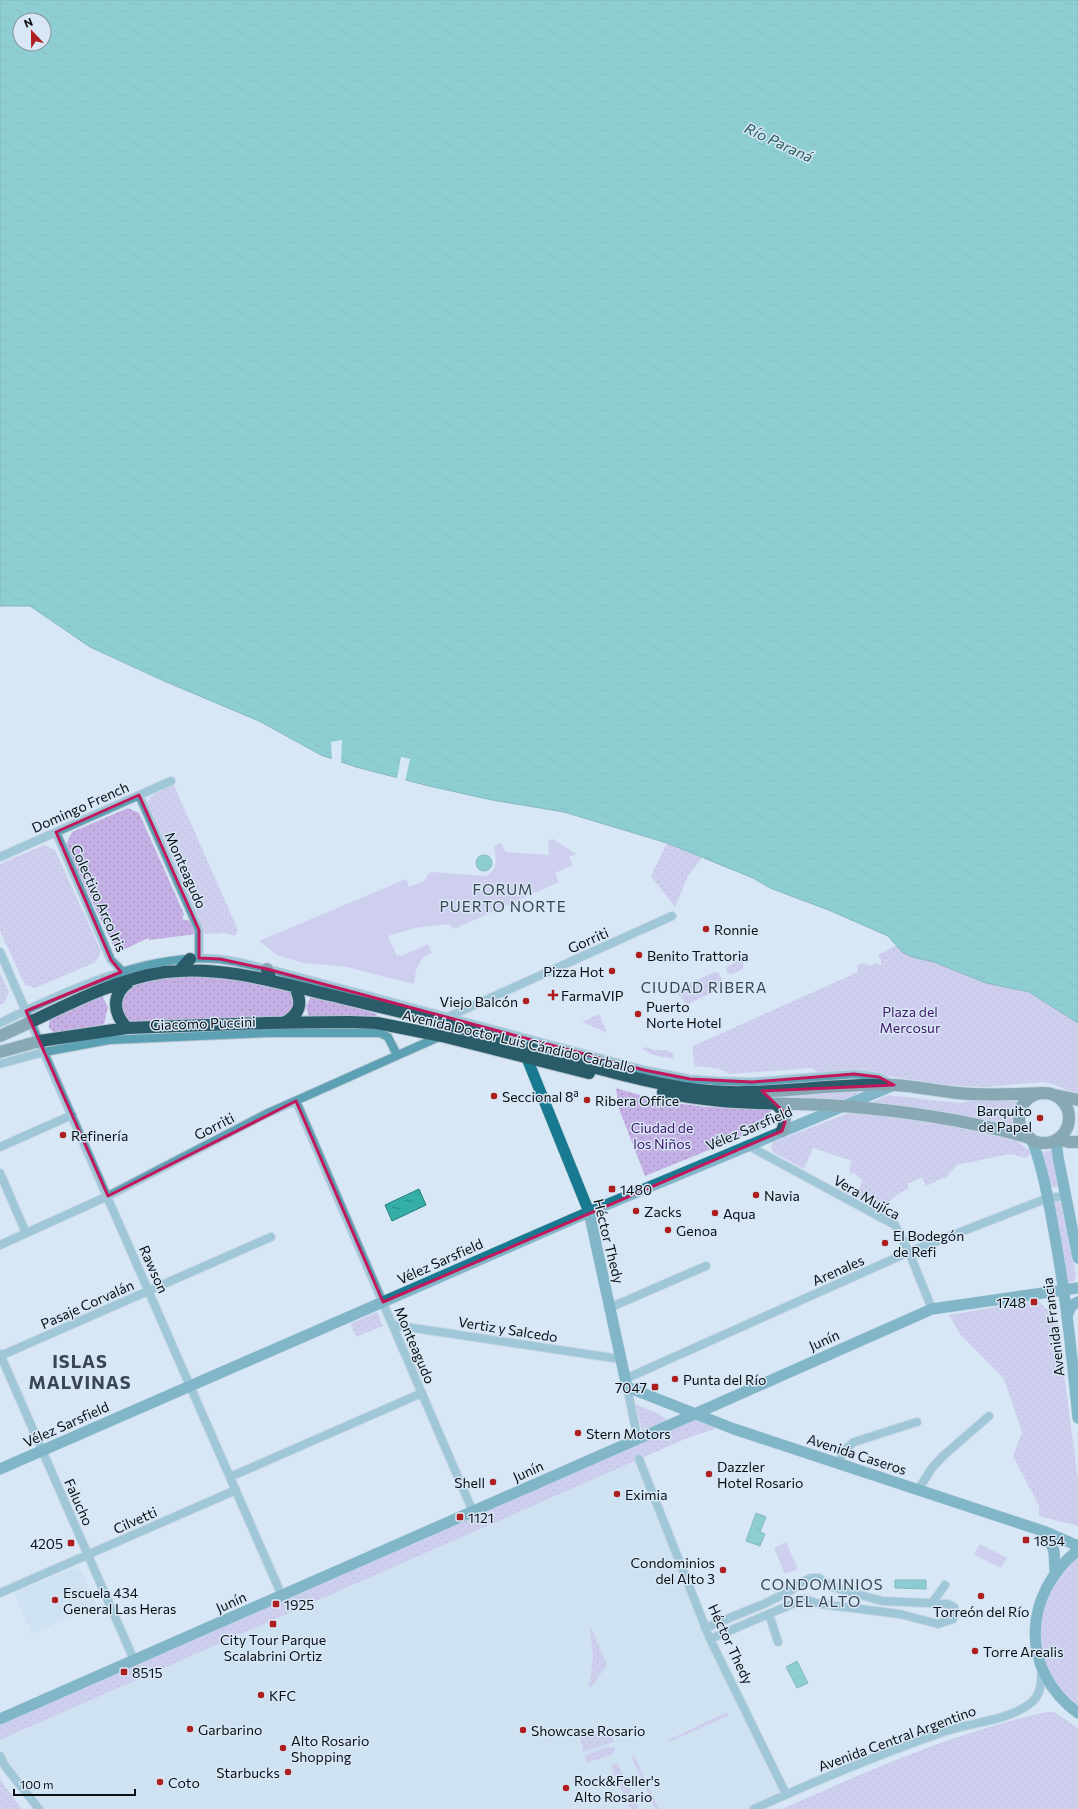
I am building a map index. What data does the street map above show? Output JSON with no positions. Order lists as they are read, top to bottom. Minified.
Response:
{"streets":{"main road":["Avenida Doctor Luis Cándido Carballo","Vélez Sarsfield","Héctor Thedy","Avenida Francia","Junín","Avenida Caseros"],"street":["Domingo French","Monteagudo","Colectivo Arco Iris","Gorriti","Giacomo Puccini","Vera Mujíca","Rawson","Arenales","Pasaje Corvalán","Vertiz y Salcedo","Falucho","Cilvetti","Avenida Central Argentino"]},"crossings":[["Domingo French","Monteagudo"],["Domingo French","Colectivo Arco Iris"],["Monteagudo","Gorriti"],["Monteagudo","Avenida Doctor Luis Cándido Carballo"],["Monteagudo","Vélez Sarsfield"],["Monteagudo","Vertiz y Salcedo"],["Monteagudo","Junín"],["Colectivo Arco Iris","Avenida Doctor Luis Cándido Carballo"],["Gorriti","Giacomo Puccini"],["Gorriti","Avenida Doctor Luis Cándido Carballo"],["Gorriti","Rawson"],["Giacomo Puccini","Avenida Doctor Luis Cándido Carballo"],["Giacomo Puccini","Rawson"],["Avenida Doctor Luis Cándido Carballo","Vélez Sarsfield"],["Avenida Doctor Luis Cándido Carballo","Héctor Thedy"],["Avenida Doctor Luis Cándido Carballo","Rawson"],["Avenida Doctor Luis Cándido Carballo","Avenida Francia"],["Vélez Sarsfield","Vera Mujíca"],["Vélez Sarsfield","Héctor Thedy"],["Vélez Sarsfield","Rawson"],["Vélez Sarsfield","Falucho"],["Vera Mujíca","Arenales"],["Vera Mujíca","Junín"],["Héctor Thedy","Arenales"],["Héctor Thedy","Vertiz y Salcedo"],["Héctor Thedy","Junín"],["Héctor Thedy","Avenida Caseros"],["Héctor Thedy","Avenida Central Argentino"],["Rawson","Pasaje Corvalán"],["Rawson","Junín"],["Rawson","Cilvetti"],["Arenales","Avenida Francia"],["Arenales","Avenida Caseros"],["Pasaje Corvalán","Falucho"],["Avenida Francia","Junín"],["Junín","Avenida Caseros"],["Junín","Falucho"],["Falucho","Cilvetti"]],"districts":["FORUM PUERTO NORTE","CIUDAD RIBERA","ISLAS MALVINAS","CONDOMINIOS DEL ALTO"],"water":["Río Paraná"],"parks":["Plaza del Mercosur","Ciudad de los Niños"],"places":{"other":["Ronnie","Benito Trattoria","Pizza Hot","Viejo Balcón","Puerto Norte Hotel","Seccional 8ª","Ribera Office","Barquito de Papel","Refinería","Navia","Zacks","Aqua","Genoa","El Bodegón de Refi","Punta del Río","Stern Motors","Dazzler Hotel Rosario","Shell","Eximia","Condominios del Alto 3","Torreón del Río","Escuela 434 General Las Heras","Torre Arealis","KFC","Garbarino","Showcase Rosario","Alto Rosario Shopping","Starbucks","Coto","Rock&Feller's Alto Rosario"],"health":["FarmaVIP"],"transit":["1480","1748","7047","1121","1854","4205","1925","City Tour Parque Scalabrini Ortiz","8515"]},"scale_bar":"100 m","north":"top"}
